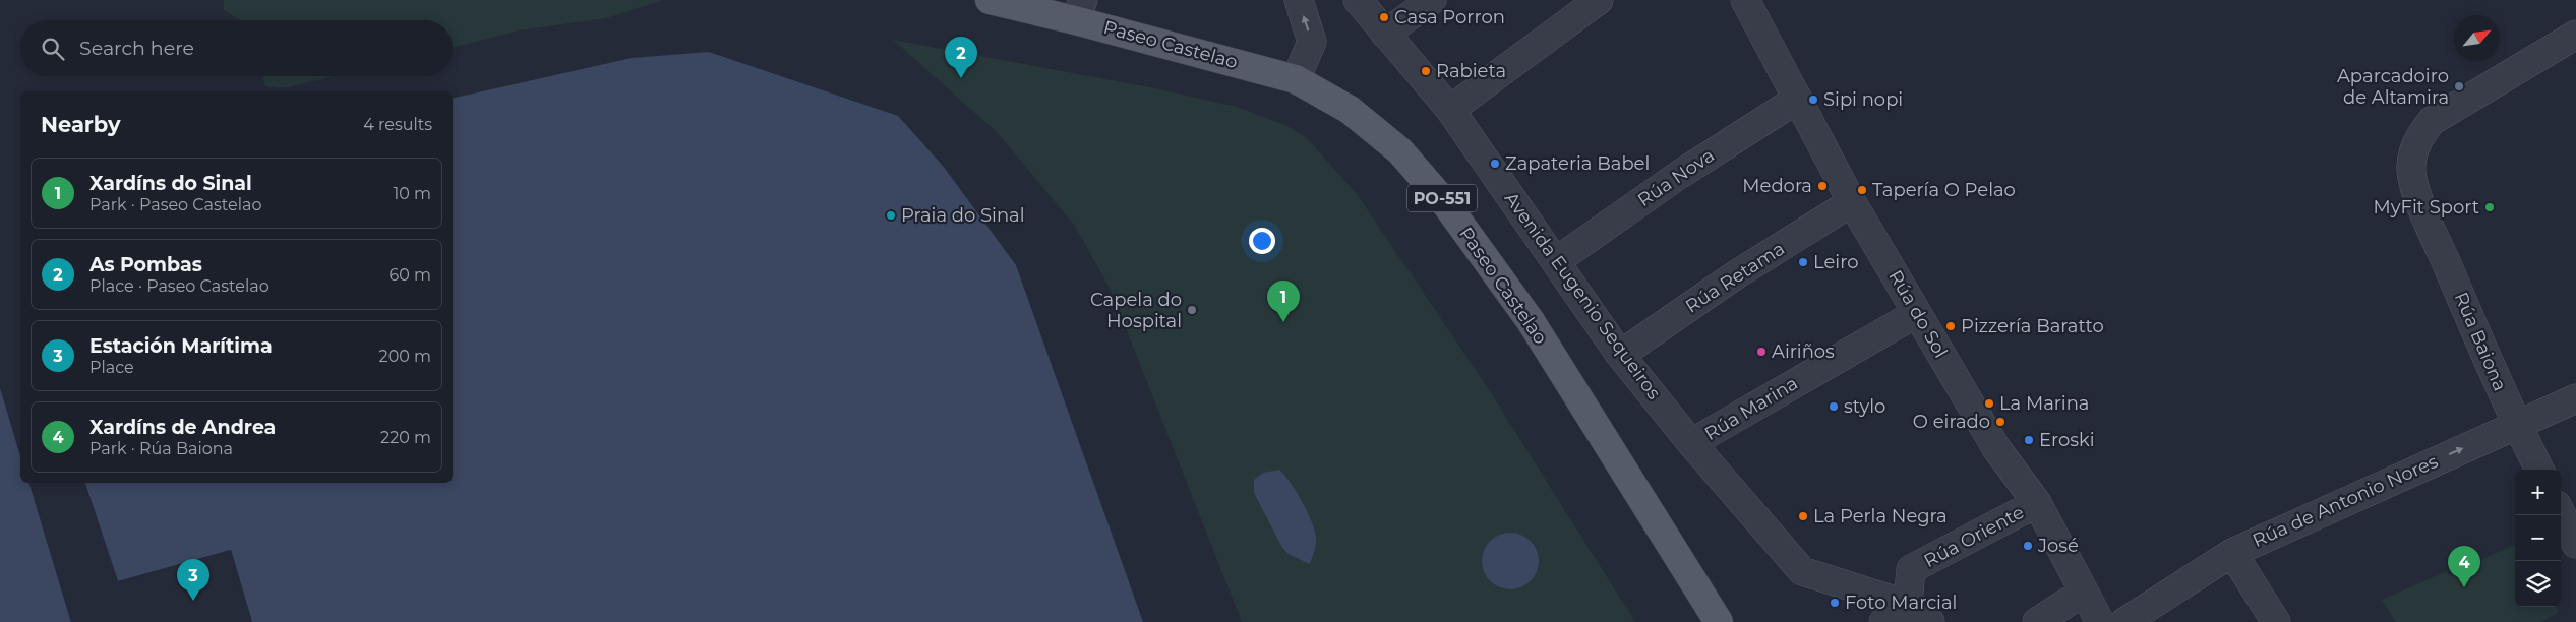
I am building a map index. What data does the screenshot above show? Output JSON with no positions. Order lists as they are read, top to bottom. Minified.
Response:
{"streets":{"main road":["Paseo Castelao","PO-551"],"street":["Rúa Nova","Rúa Retama","Avenida Eugenio Sequeiros","Rúa do Sol","Rúa Baiona","Rúa Marina","Rúa de Antonio Nores","Rúa Oriente"]},"crossings":[["Rúa Nova","Avenida Eugenio Sequeiros"],["Rúa Nova","Rúa do Sol"],["Rúa Retama","Avenida Eugenio Sequeiros"],["Rúa Retama","Rúa do Sol"],["Avenida Eugenio Sequeiros","Rúa Marina"],["Avenida Eugenio Sequeiros","Rúa Oriente"],["Rúa do Sol","Rúa Marina"],["Rúa do Sol","Rúa Oriente"],["Rúa Baiona","Rúa de Antonio Nores"]],"one_way":["Rúa de Antonio Nores"],"places":["Casa Porron","Rabieta","Aparcadoiro de Altamira","Sipi nopi","Zapateria Babel","Medora","Tapería O Pelao","MyFit Sport","Praia do Sinal","Leiro","Capela do Hospital","Pizzería Baratto","Airiños","La Marina","stylo","O eirado","Eroski","La Perla Negra","José","Foto Marcial"],"north":"top right","page":{"search":"Search here","pins":["2","1","4","3"],"heading":["Nearby","4 results"],"list":[{"mark":"1","name":"Xardíns do Sinal","note":"Park · Paseo Castelao","value":"10 m"},{"mark":"2","name":"As Pombas","note":"Place · Paseo Castelao","value":"60 m"},{"mark":"3","name":"Estación Marítima","note":"Place","value":"200 m"},{"mark":"4","name":"Xardíns de Andrea","note":"Park · Rúa Baiona","value":"220 m"}],"map_buttons":["+","−"]}}
